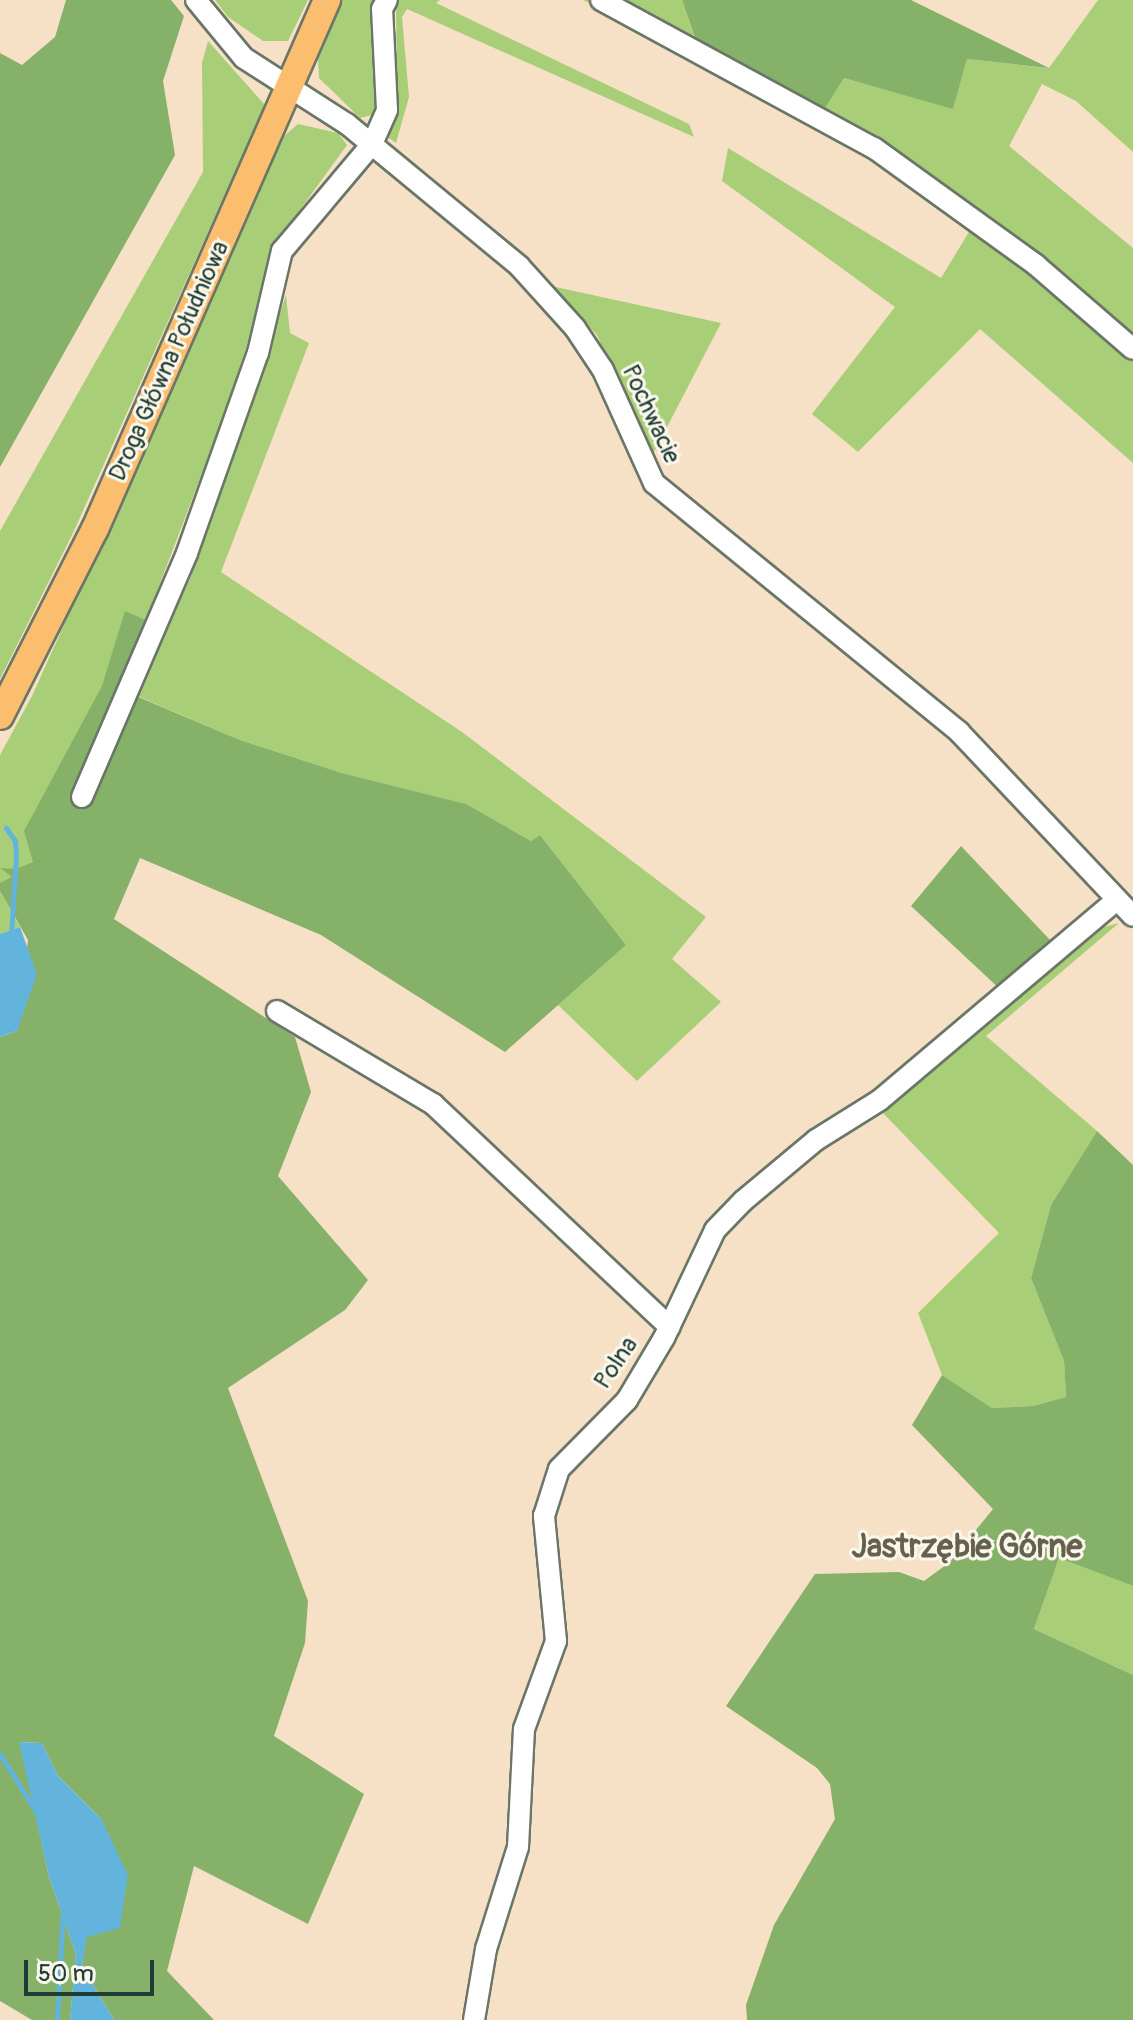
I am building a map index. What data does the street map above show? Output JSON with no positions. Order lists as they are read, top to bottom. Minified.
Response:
{"streets":{"main road":["Droga Główna Południowa"],"street":["Pochwacie","Polna"]},"crossings":[["Droga Główna Południowa","Pochwacie"],["Pochwacie","Polna"]],"districts":["Jastrzębie Górne"],"scale_bar":"50 m"}
